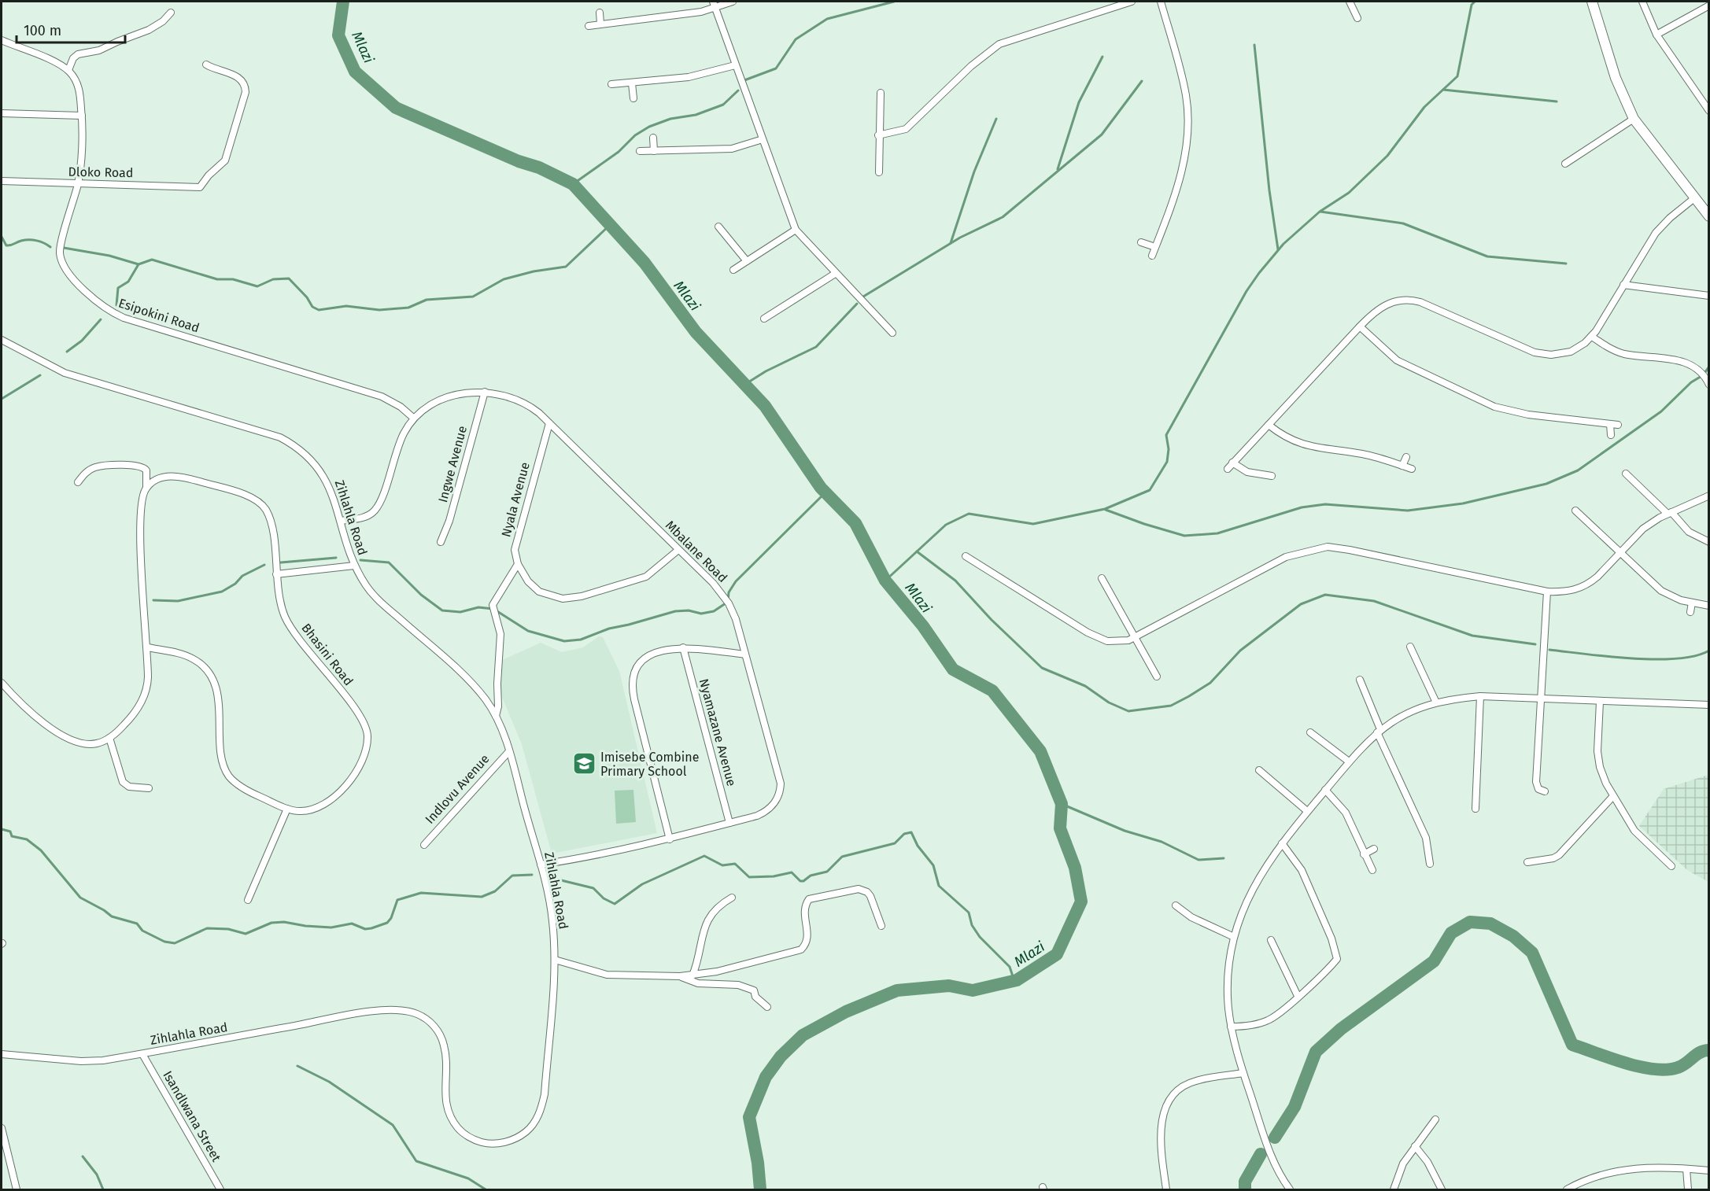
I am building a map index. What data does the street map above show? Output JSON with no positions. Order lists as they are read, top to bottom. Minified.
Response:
{"streets":{"street":["Dloko Road","Esipokini Road","Ingwe Avenue","Nyala Avenue","Zihlahla Road","Mbalane Road","Bhasini Road","Nyamazane Avenue","Indlovu Avenue","Isandlwana Street"]},"crossings":[["Dloko Road","Esipokini Road"],["Esipokini Road","Mbalane Road"],["Ingwe Avenue","Mbalane Road"],["Nyala Avenue","Mbalane Road"],["Zihlahla Road","Mbalane Road"],["Zihlahla Road","Indlovu Avenue"],["Zihlahla Road","Isandlwana Street"],["Mbalane Road","Nyamazane Avenue"]],"water":["Mlazi"],"places":{"school or university":["Imisebe Combine Primary School"]},"scale_bar":"100 m"}
